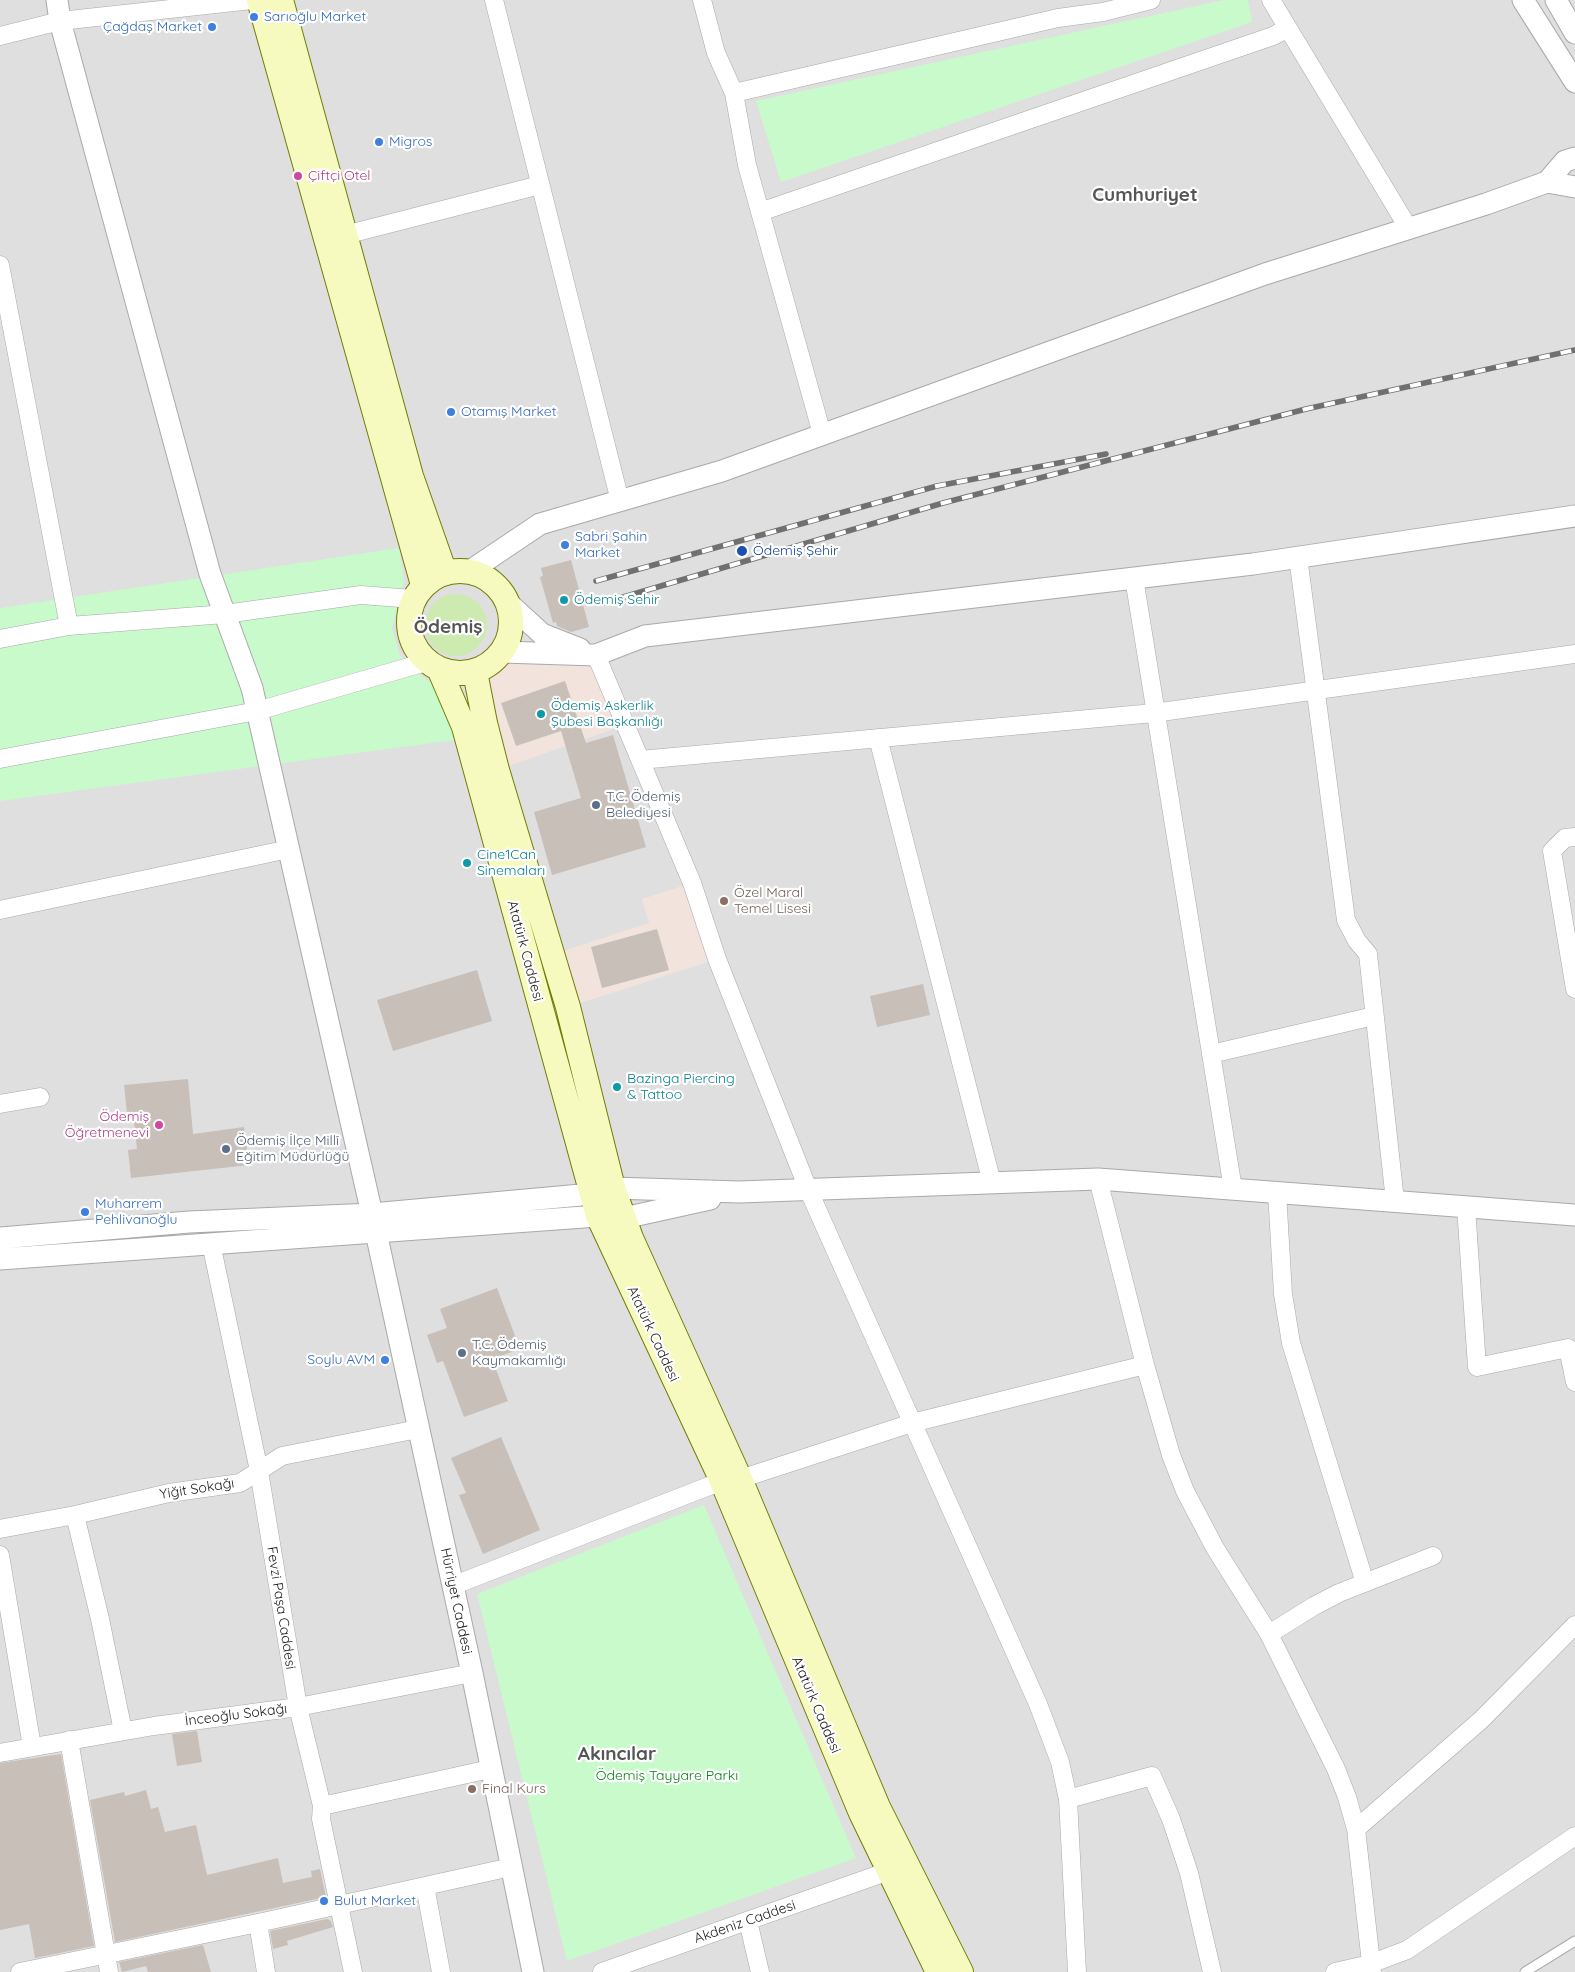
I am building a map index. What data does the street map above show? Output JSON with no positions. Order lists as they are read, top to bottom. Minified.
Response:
{"streets":{"main road":["Atatürk Caddesi"],"street":["Yiğit Sokağı","Hürriyet Caddesi","Fevzi Paşa Caddesi","İnceoğlu Sokağı","Akdeniz Caddesi"]},"crossings":[["Atatürk Caddesi","Akdeniz Caddesi"],["Yiğit Sokağı","Hürriyet Caddesi"],["Yiğit Sokağı","Fevzi Paşa Caddesi"],["Hürriyet Caddesi","İnceoğlu Sokağı"],["Fevzi Paşa Caddesi","İnceoğlu Sokağı"]],"districts":["Cumhuriyet","Ödemiş","Akıncılar"],"parks":["Ödemiş Tayyare Parkı"],"places":["Sarıoğlu Market","Çağdaş Market","Migros","Çiftçi Otel","Otamış Market","Sabri Şahin Market","Ödemiş Şehir","Ödemiş Sehir","Ödemiş Askerlik Şubesi Başkanlığı","T.C. Ödemiş Belediyesi","Cine1Can Sinemaları","Özel Maral Temel Lisesi","Bazinga Piercing & Tattoo","Ödemiş Öğretmenevi","Ödemiş İlçe Millî Eğitim Müdürlüğü","Muharrem Pehlivanoğlu","T.C. Ödemiş Kaymakamlığı","Soylu AVM","Final Kurs","Bulut Market"]}
